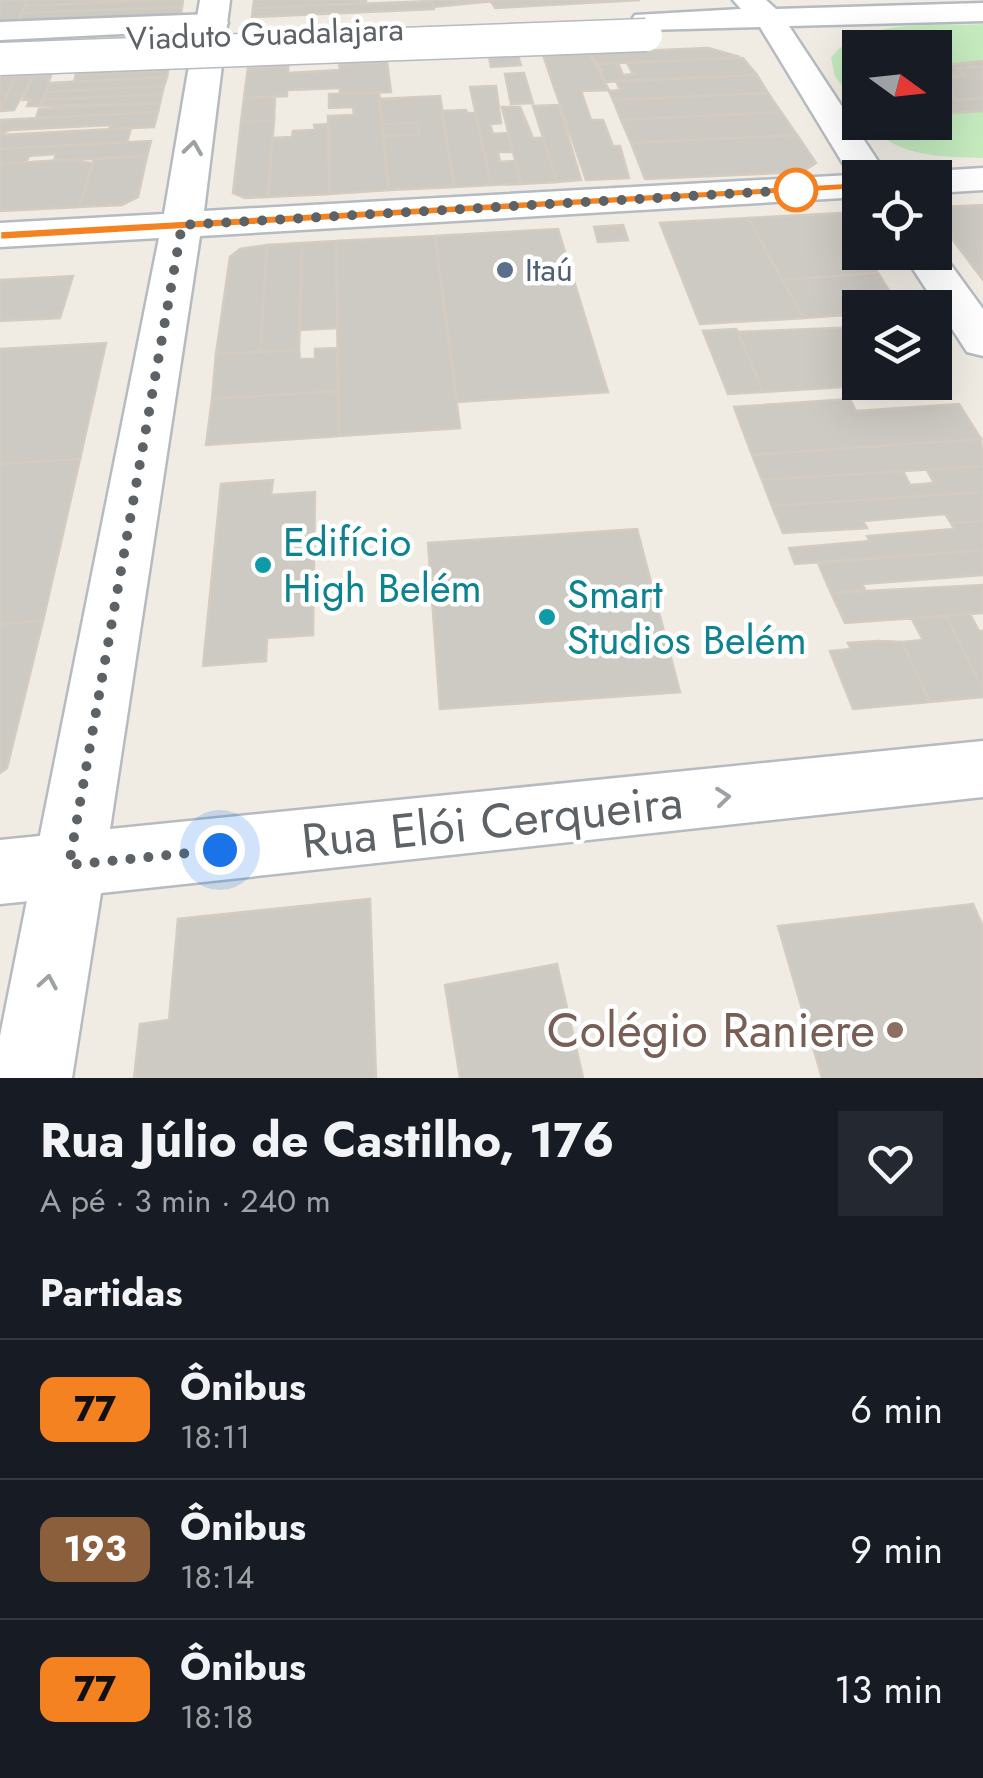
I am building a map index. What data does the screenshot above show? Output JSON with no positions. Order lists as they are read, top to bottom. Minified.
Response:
{"streets":{"street":["Viaduto Guadalajara","Rua Elói Cerqueira"]},"one_way":["Rua Elói Cerqueira"],"places":["Itaú","Edifício High Belém","Smart Studios Belém","Colégio Raniere"],"lines":["bus line 77"],"north":"right","page":{"heading":[["Rua Júlio de Castilho, 176","A pé · 3 min · 240 m"],"Partidas"],"list":[{"mark":"77","name":"Ônibus","note":"18:11","value":"6 min"},{"mark":"193","name":"Ônibus","note":"18:14","value":"9 min"},{"mark":"77","name":"Ônibus","note":"18:18","value":"13 min"}]}}
